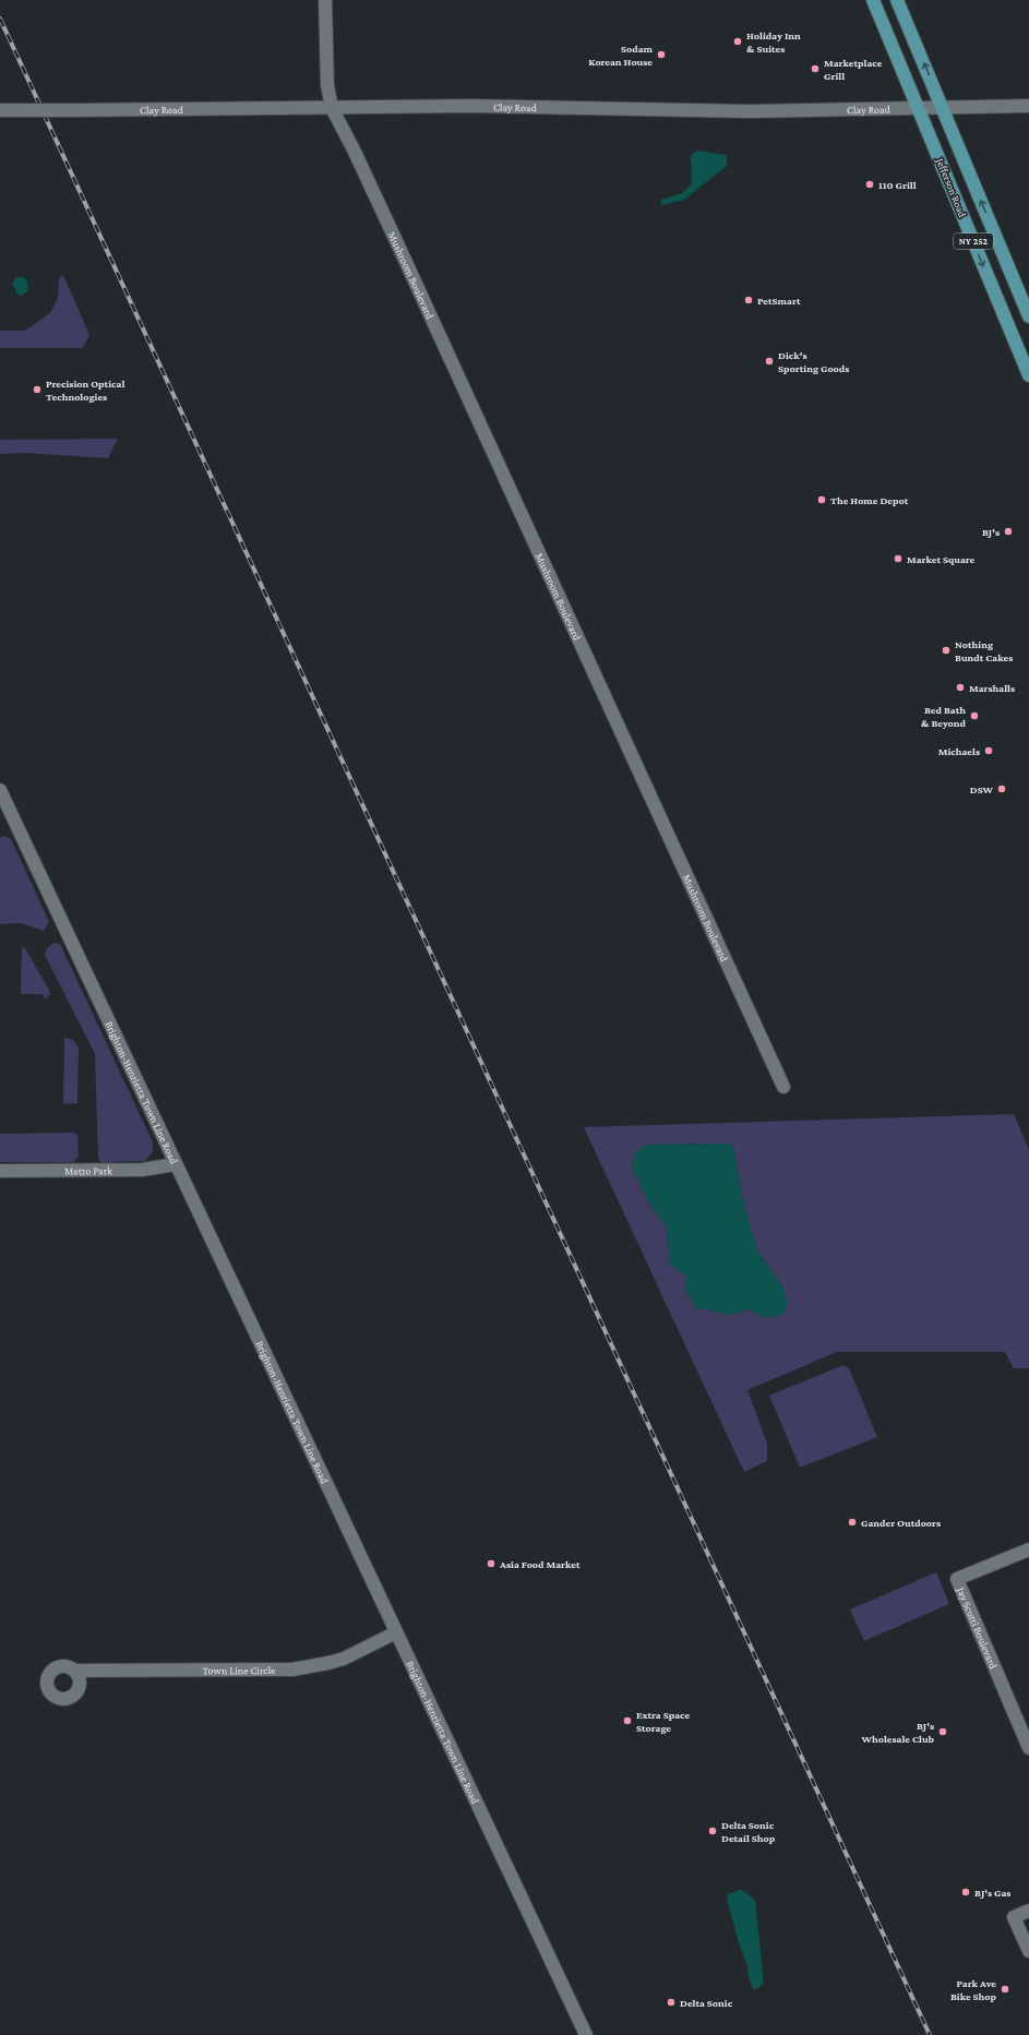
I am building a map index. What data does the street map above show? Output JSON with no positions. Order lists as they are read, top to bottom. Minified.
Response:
{"streets":{"main road":["Jefferson Road","NY 252"],"street":["Clay Road","Mushroom Boulevard","Brighton-Henrietta Town Line Road","Metro Park","Jay Scutti Boulevard","Town Line Circle"]},"crossings":[["Clay Road","Jefferson Road"],["Clay Road","Mushroom Boulevard"],["Brighton-Henrietta Town Line Road","Metro Park"],["Brighton-Henrietta Town Line Road","Town Line Circle"]],"places":["Holiday Inn & Suites","Sodam Korean House","Marketplace Grill","110 Grill","PetSmart","Dick's Sporting Goods","Precision Optical Technologies","The Home Depot","BJ's","Market Square","Nothing Bundt Cakes","Marshalls","Bed Bath & Beyond","Michaels","DSW","Gander Outdoors","Asia Food Market","Extra Space Storage","BJ's Wholesale Club","Delta Sonic Detail Shop","BJ's Gas","Park Ave Bike Shop","Delta Sonic"]}
